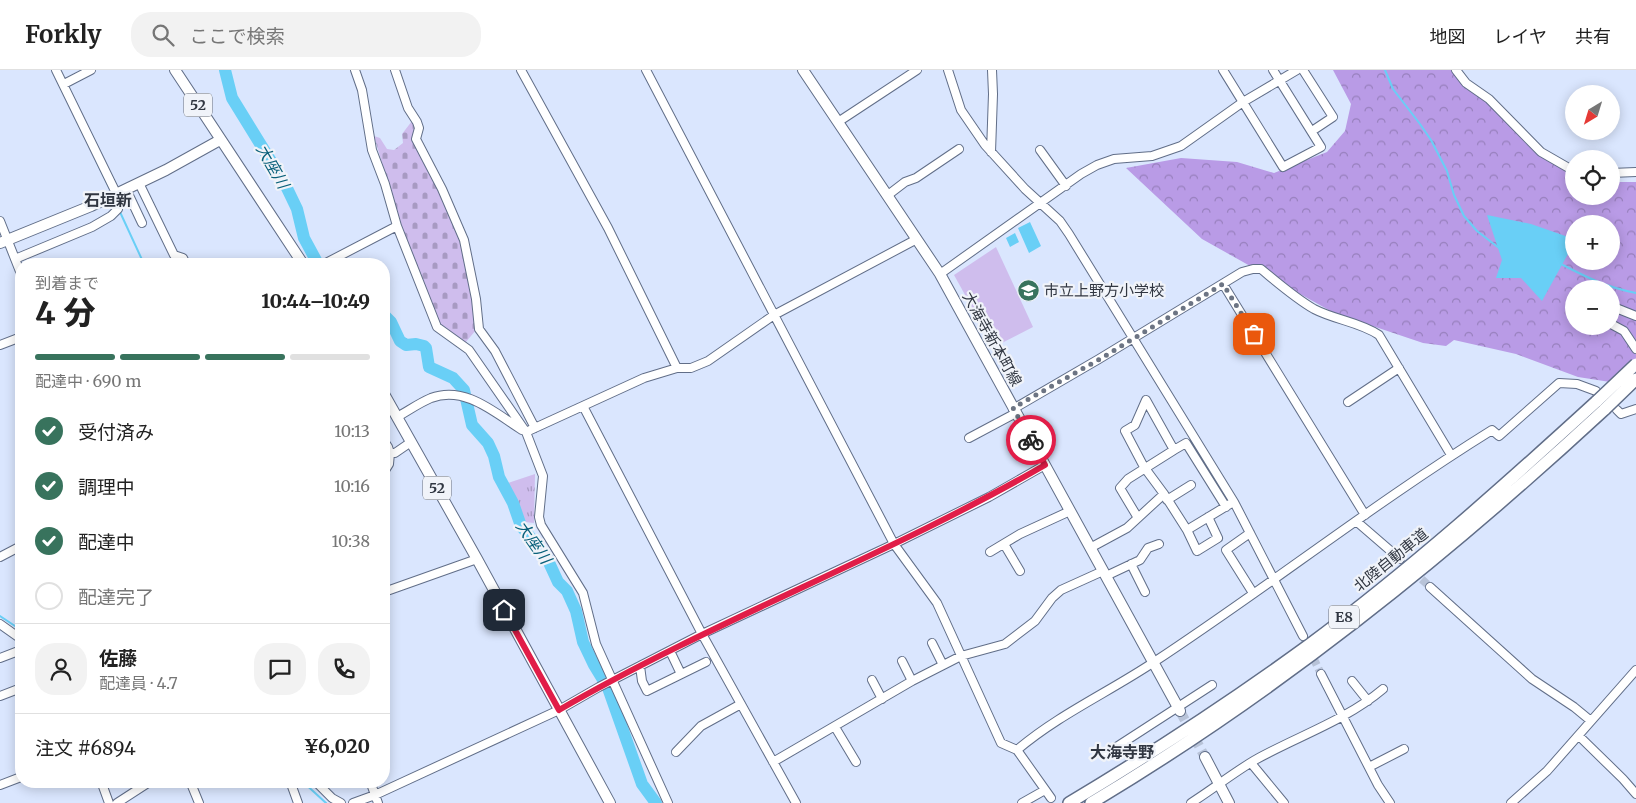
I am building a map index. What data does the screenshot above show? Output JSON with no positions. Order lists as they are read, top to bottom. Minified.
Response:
{"streets":{"highway":["北陸自動車道","E8"],"main road":["52","大海寺新本町線"]},"districts":["石垣新","大海寺野"],"water":["大座川"],"places":{"school or university":["市立上野方小学校"]},"north":"bottom left","page":{"header":"Forkly","search":"ここで検索","nav":["地図","レイヤ","共有"],"map_buttons":["+","−"],"heading":["4 分","到着まで","10:44–10:49"],"panel":["佐藤","配達員 · 4.7","注文 #6894","¥6,020"],"bar":"配達中 · 690 m","list":[["受付済み","10:13"],["調理中","10:16"],["配達中","10:38"],"配達完了"]}}
